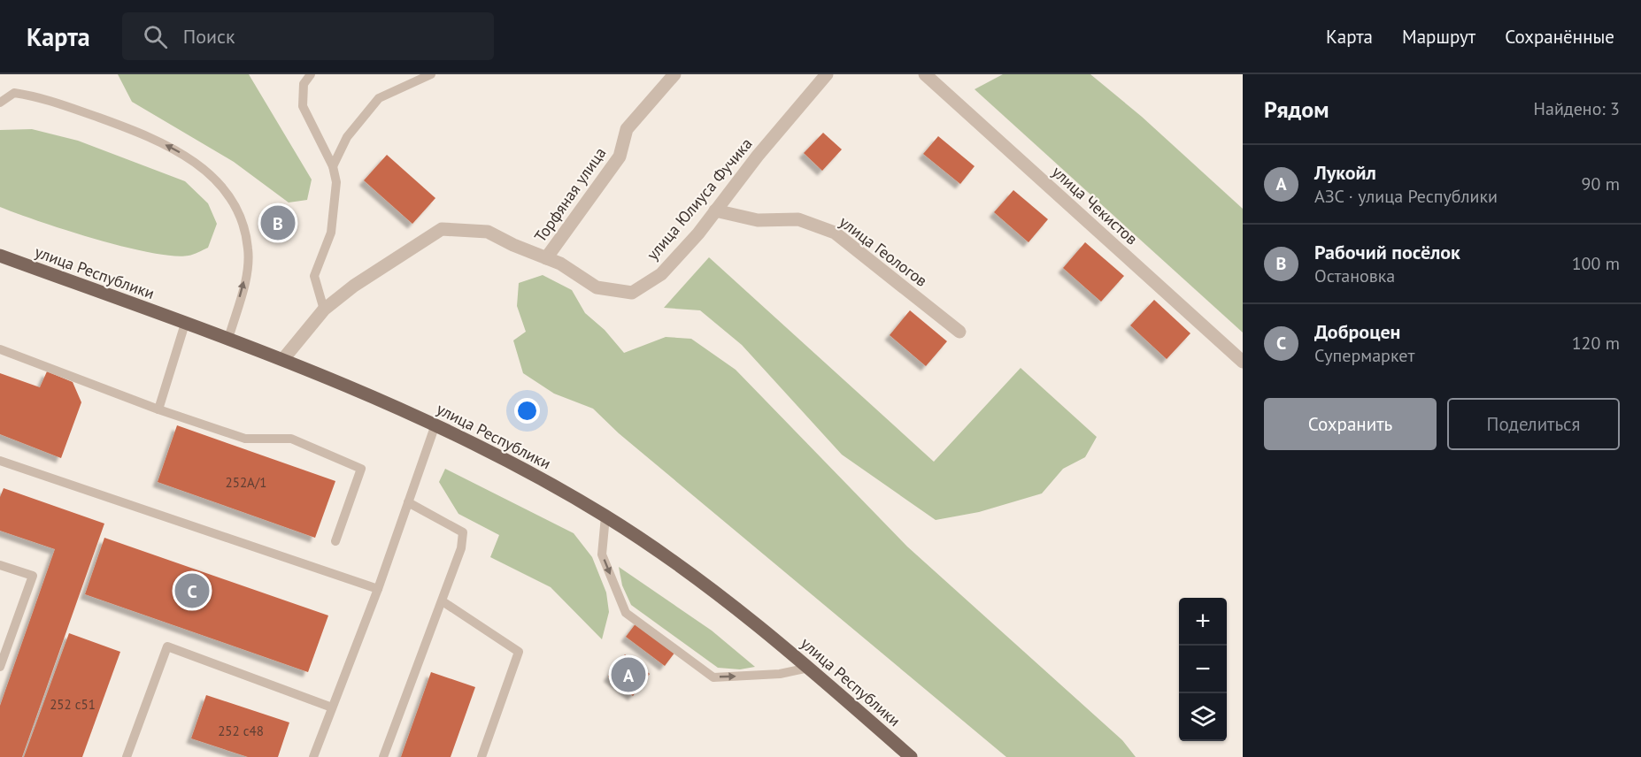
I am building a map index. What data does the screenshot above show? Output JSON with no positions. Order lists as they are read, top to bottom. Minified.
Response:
{"streets":{"main road":["улица Республики"],"street":["Торфяная улица","улица Юлиуса Фучика","улица Чекистов","улица Геологов"]},"crossings":[["Торфяная улица","улица Юлиуса Фучика"],["улица Юлиуса Фучика","улица Геологов"],["улица Юлиуса Фучика","улица Республики"]],"house_numbers":["252А/1","252 с51","252 с48"],"page":{"header":"Карта","search":"Поиск","nav":["Карта","Маршрут","Сохранённые"],"heading":["Рядом","Найдено: 3"],"list":[{"mark":"A","name":"Лукойл","note":"АЗС · улица Республики","value":"90 m"},{"mark":"B","name":"Рабочий посёлок","note":"Остановка","value":"100 m"},{"mark":"C","name":"Доброцен","note":"Супермаркет","value":"120 m"}],"pins":["B","C","A"],"buttons":["Сохранить","Поделиться"],"map_buttons":["+","−"]}}
